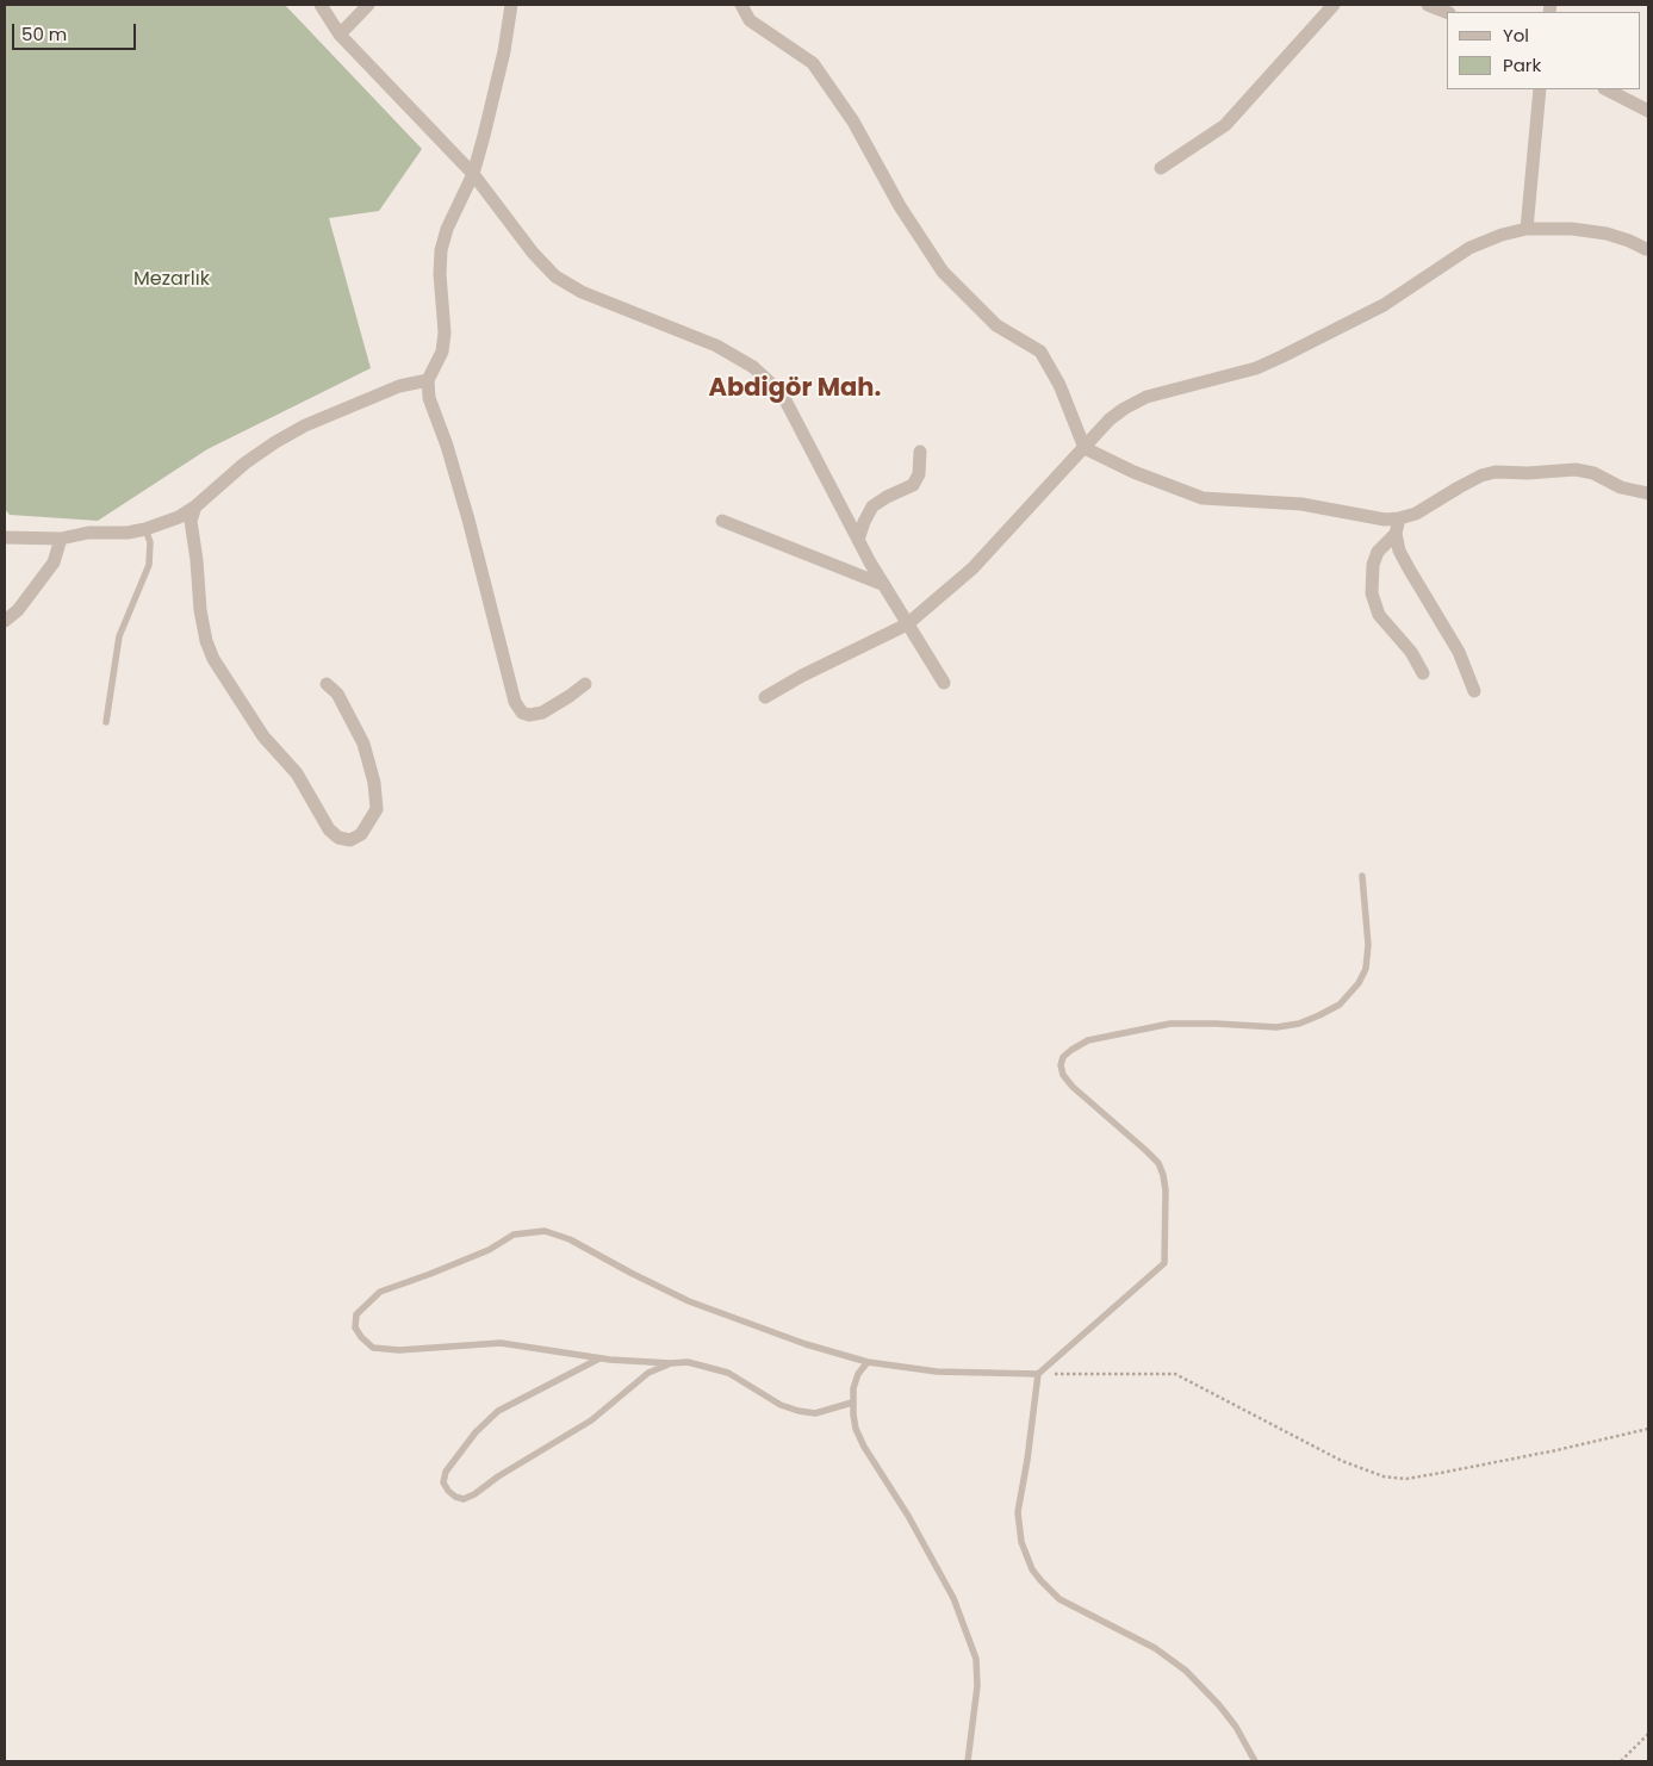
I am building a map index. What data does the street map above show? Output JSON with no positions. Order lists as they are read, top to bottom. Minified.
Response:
{"districts":["Abdigör Mah."],"parks":["Mezarlık"],"legend":["Yol","Park"],"scale_bar":"50 m"}
